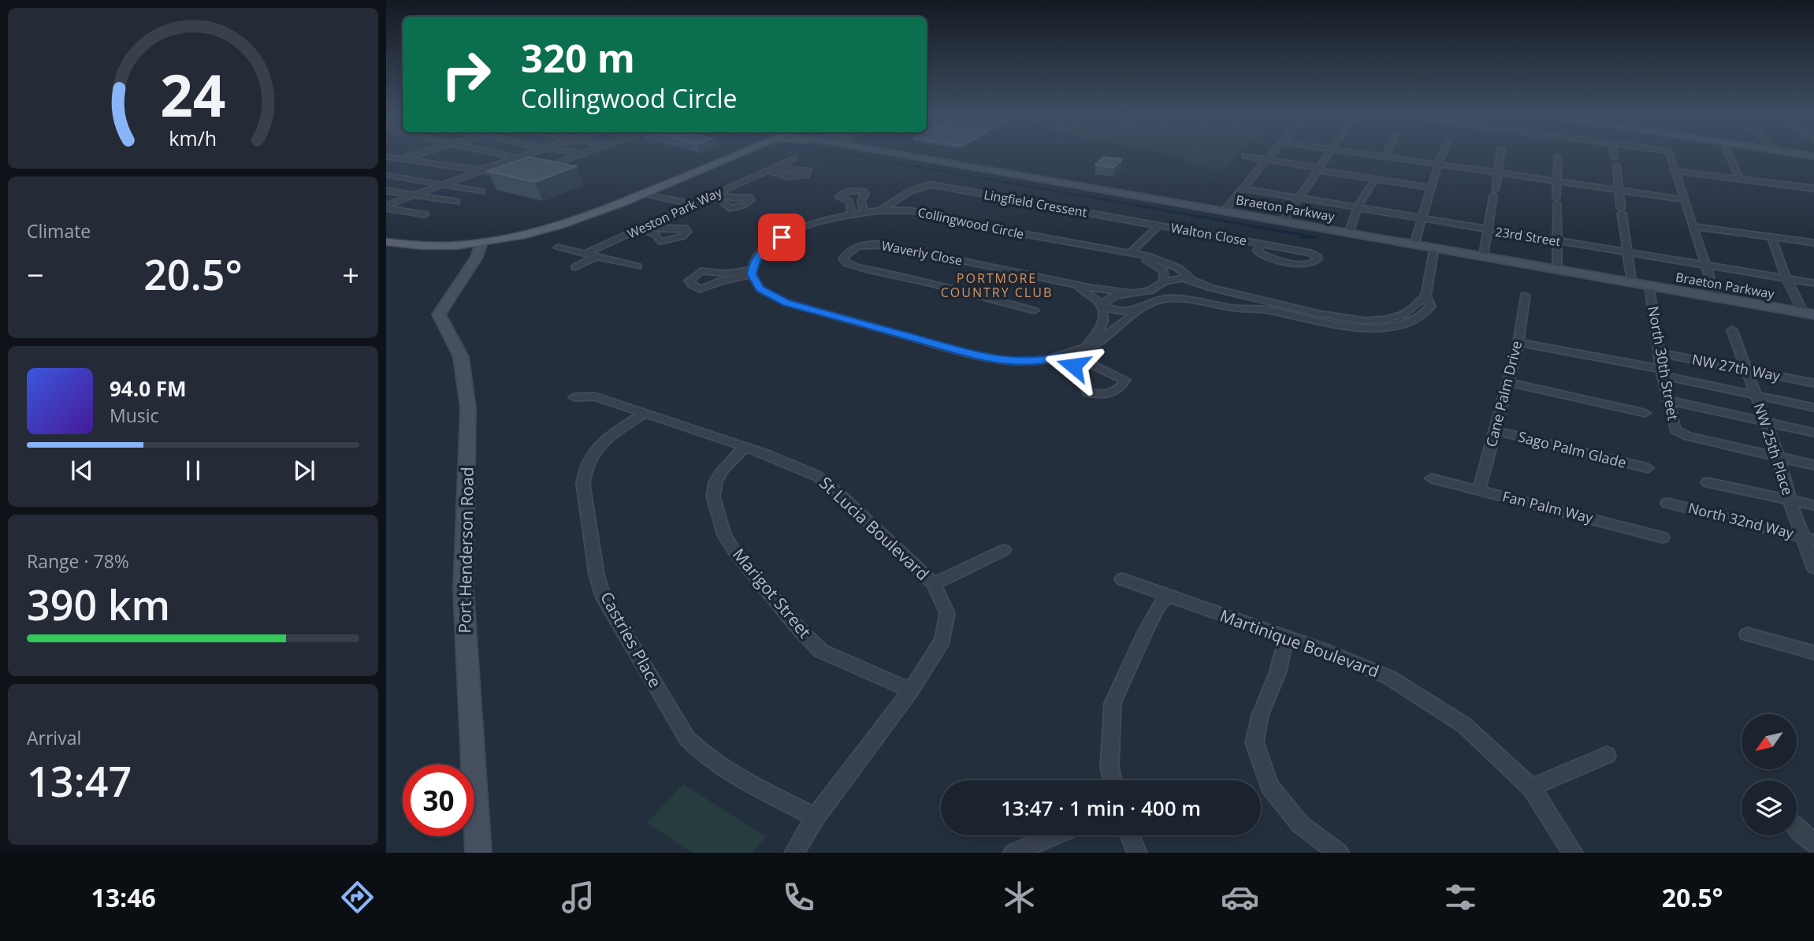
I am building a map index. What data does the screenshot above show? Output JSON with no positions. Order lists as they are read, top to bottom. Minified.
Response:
{"streets":{"street":["Lingfield Cressent","Braeton Parkway","Weston Park Way","Collingwood Circle","Walton Close","23rd Street","Waverly Close","North 30th Street","NW 27th Way","Cane Palm Drive","NW 25th Place","Sago Palm Glade","Fan Palm Way","North 32nd Way","St Lucia Boulevard","Port Henderson Road","Marigot Street","Castries Place","Martinique Boulevard"]},"crossings":[["Lingfield Cressent","Collingwood Circle"],["Lingfield Cressent","Walton Close"],["Braeton Parkway","North 30th Street"],["North 30th Street","NW 27th Way"],["North 30th Street","NW 25th Place"],["NW 27th Way","NW 25th Place"],["Cane Palm Drive","Sago Palm Glade"],["Cane Palm Drive","Fan Palm Way"],["NW 25th Place","North 32nd Way"],["St Lucia Boulevard","Marigot Street"],["St Lucia Boulevard","Castries Place"]],"districts":["PORTMORE COUNTRY CLUB"],"north":"bottom left","page":{"turn":["320 m","Collingwood Circle"],"tile":["Climate",["Range · 78%","390 km"],["Arrival","13:47"]],"heat":["−","20.5°","+"],"song":["94.0 FM","Music"],"limit":"30","trip":"13:47 · 1 min · 400 m","tabs":["13:46","20.5°"],"gauge":["24","km/h"]}}
